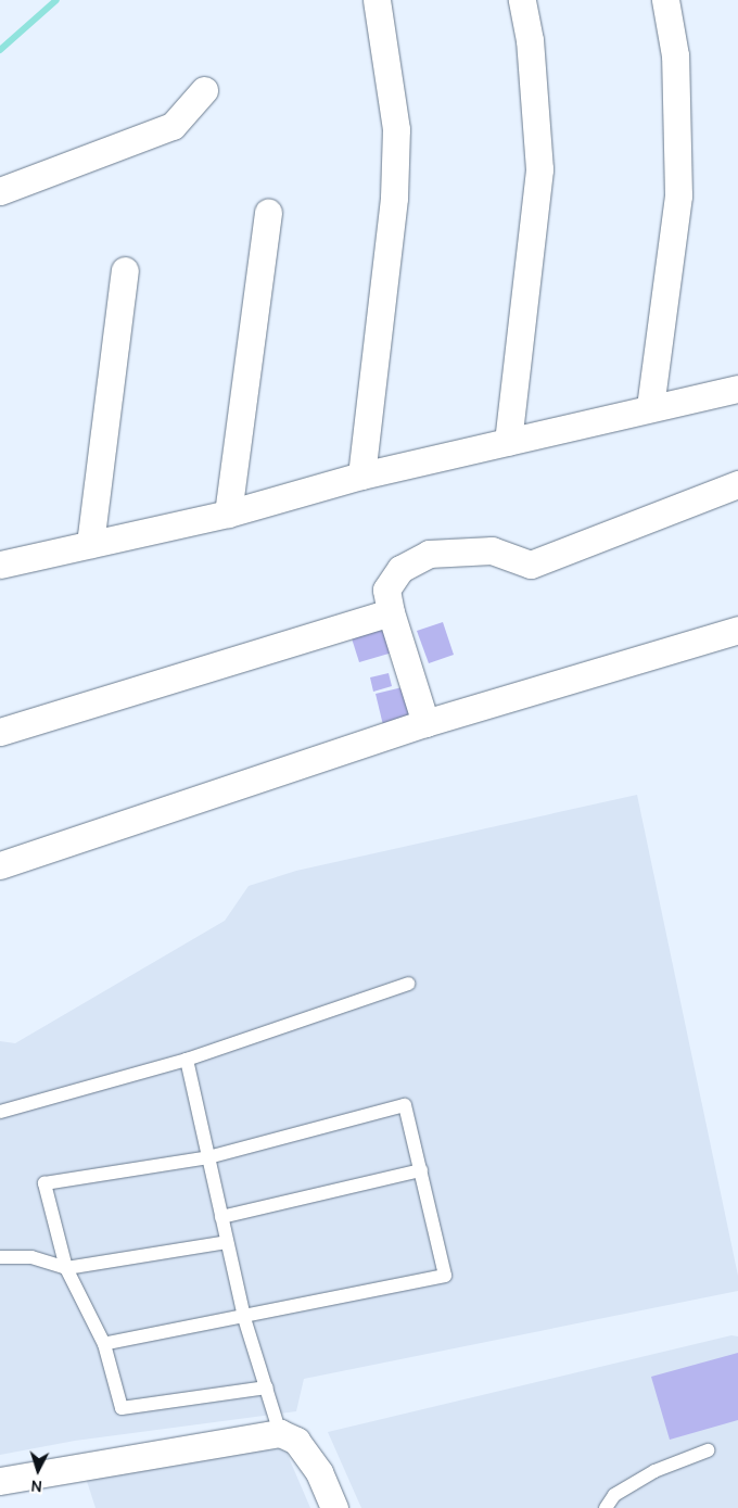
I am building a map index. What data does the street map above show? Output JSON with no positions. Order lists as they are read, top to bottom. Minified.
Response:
{"north":"bottom"}
